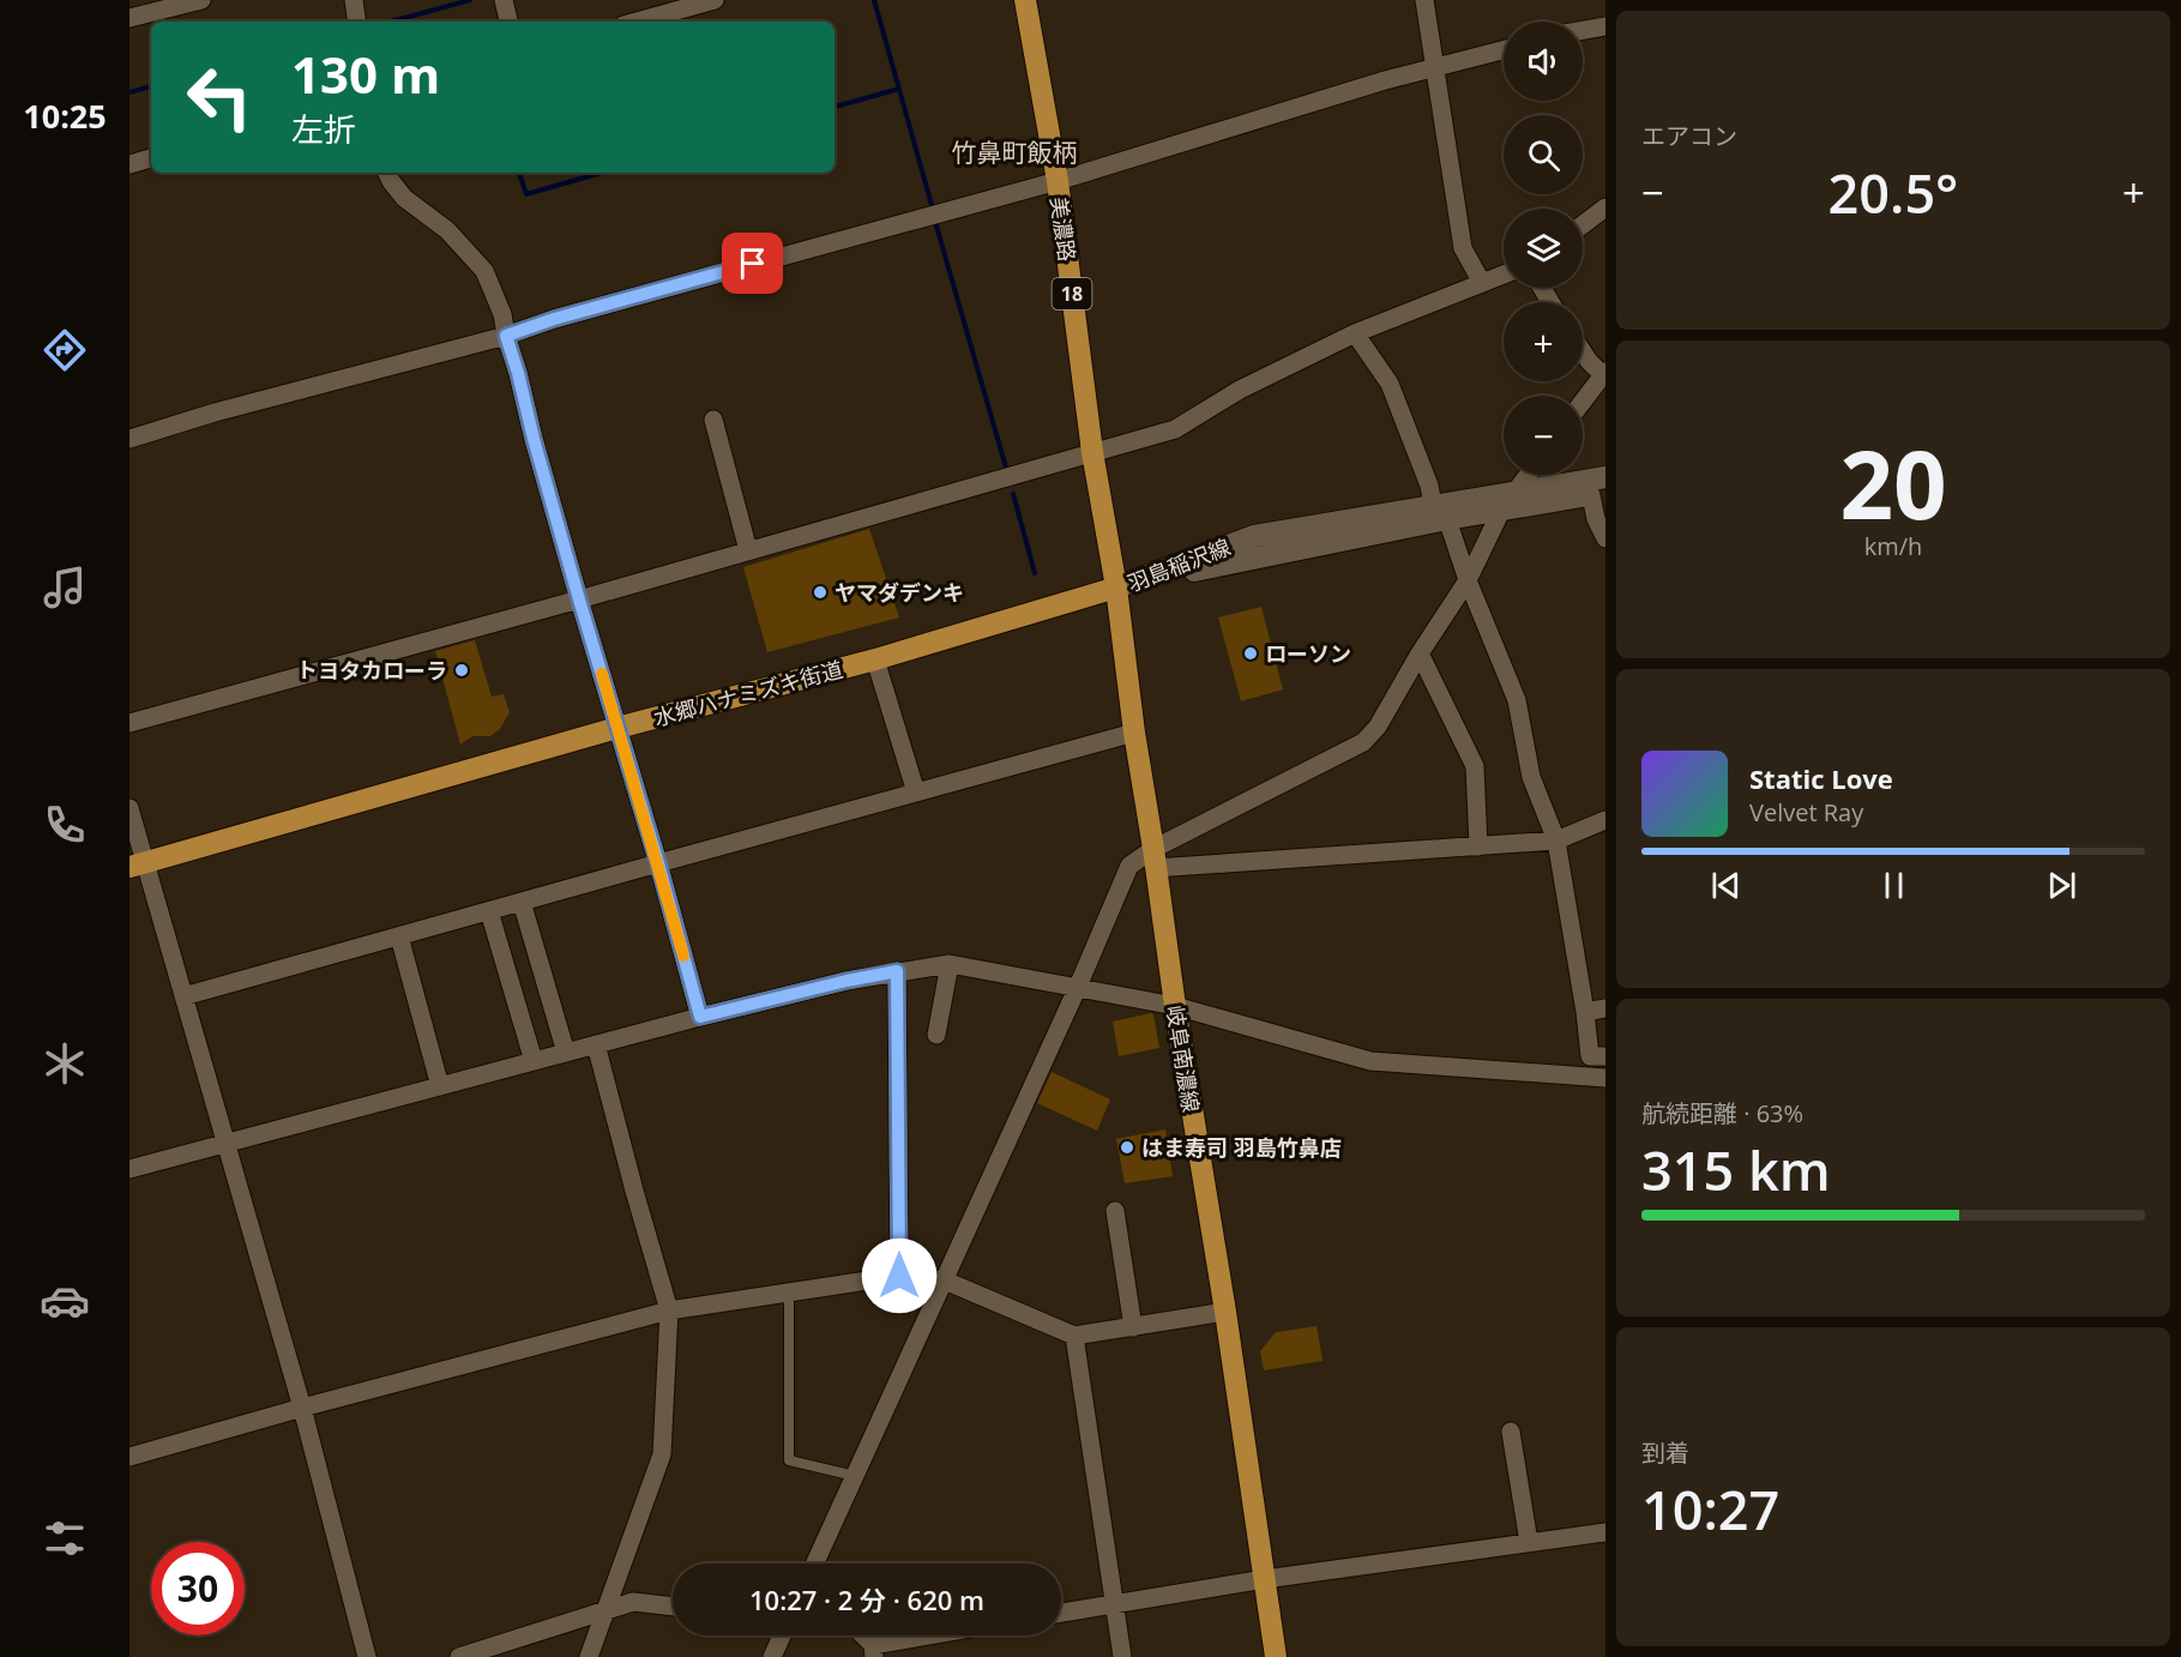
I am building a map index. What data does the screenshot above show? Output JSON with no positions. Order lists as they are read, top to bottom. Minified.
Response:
{"streets":{"main road":["美濃路","18","羽島稲沢線","水郷ハナミズキ街道","岐阜南濃線"]},"crossings":[["美濃路","羽島稲沢線"],["美濃路","水郷ハナミズキ街道"],["美濃路","岐阜南濃線"],["羽島稲沢線","水郷ハナミズキ街道"],["羽島稲沢線","岐阜南濃線"],["水郷ハナミズキ街道","岐阜南濃線"]],"districts":["竹鼻町飯柄"],"places":["ヤマダデンキ","ローソン","トヨタカローラ","はま寿司 羽島竹鼻店"],"page":{"tabs":"10:25","tile":["エアコン",["20","km/h"],["航続距離 · 63%","315 km"],["到着","10:27"]],"map_buttons":["+","−"],"turn":["130 m","左折"],"heat":["−","20.5°","+"],"song":["Static Love","Velvet Ray"],"limit":"30","trip":"10:27 · 2 分 · 620 m"}}
